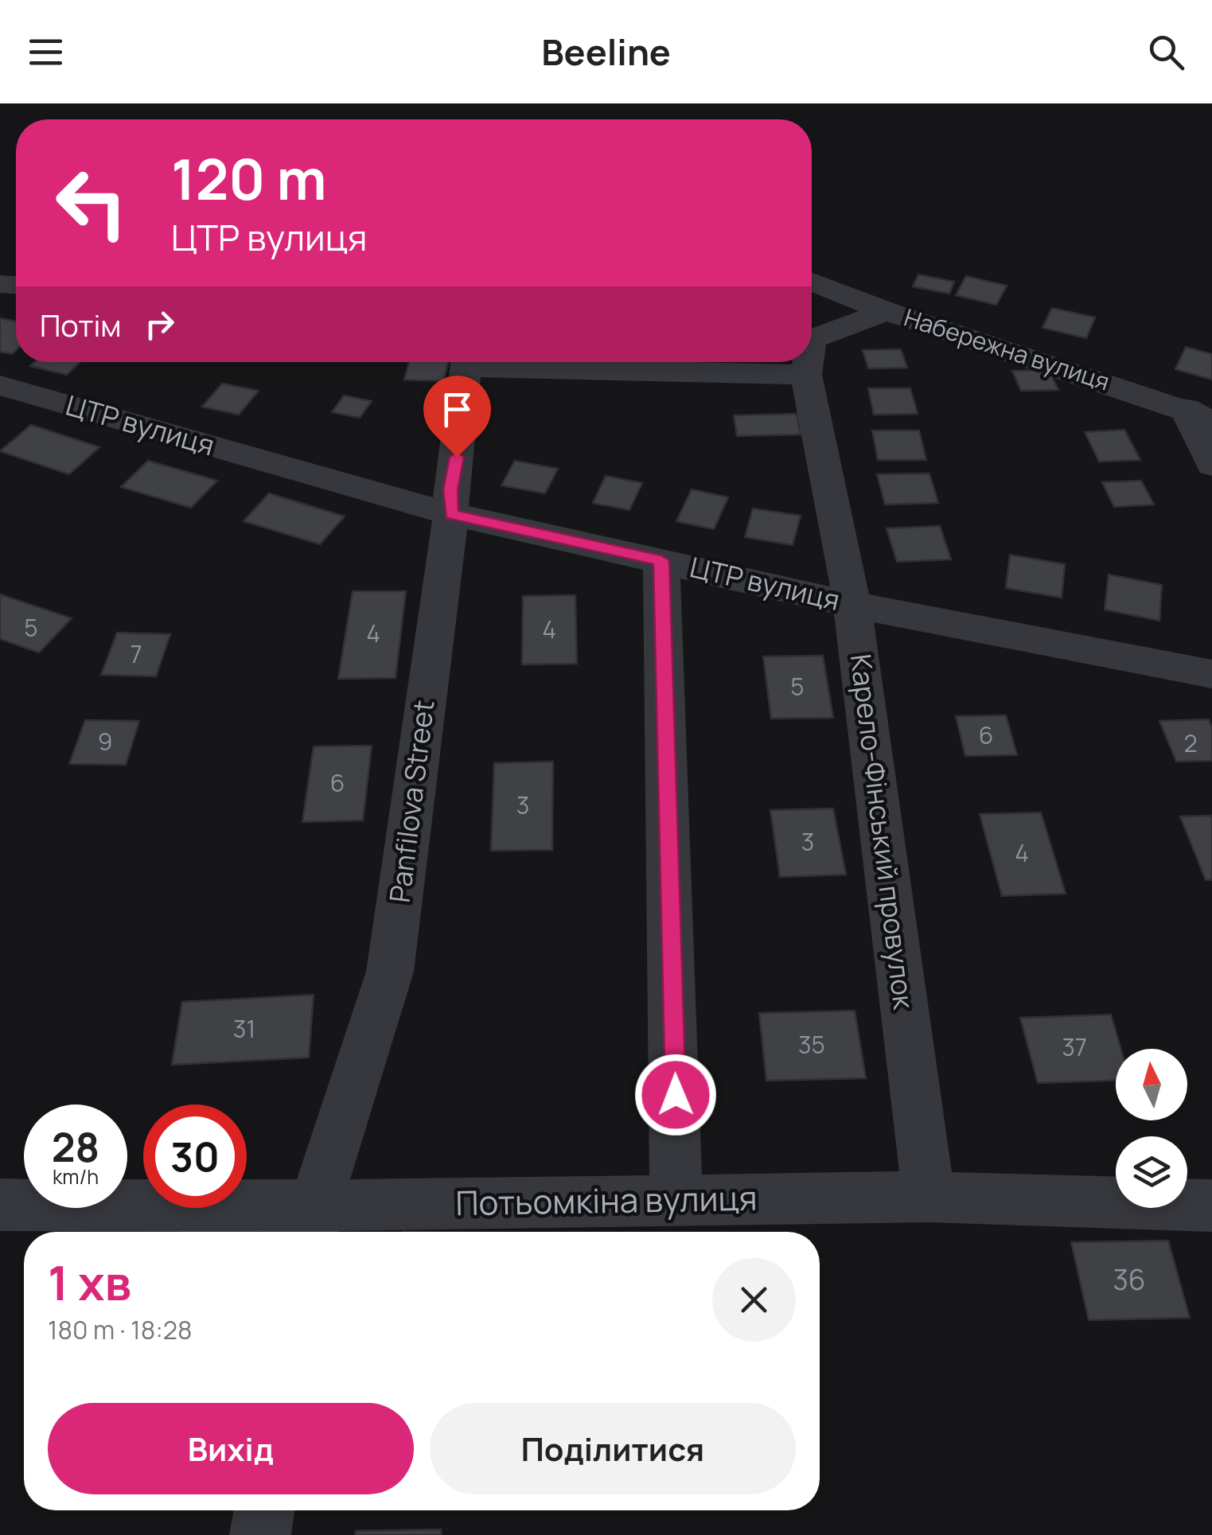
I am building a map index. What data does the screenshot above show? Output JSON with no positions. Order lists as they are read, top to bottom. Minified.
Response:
{"streets":{"street":["Набережна вулиця","ЦТР вулиця","Panfilova Street","Карело-Фінський провулок","Потьомкіна вулиця"]},"crossings":[["ЦТР вулиця","Panfilova Street"],["ЦТР вулиця","Карело-Фінський провулок"],["Panfilova Street","Потьомкіна вулиця"],["Карело-Фінський провулок","Потьомкіна вулиця"]],"house_numbers":["5","4","4","7","5","6","9","2","6","3","3","4","31","35","37","36"],"north":"top","page":{"header":"Beeline","turn":["120 m","ЦТР вулиця"],"then":"Потім","speed":"28 km/h","limit":"30","heading":["1 хв","180 m · 18:28"],"buttons":["Вихід","Поділитися"]}}
